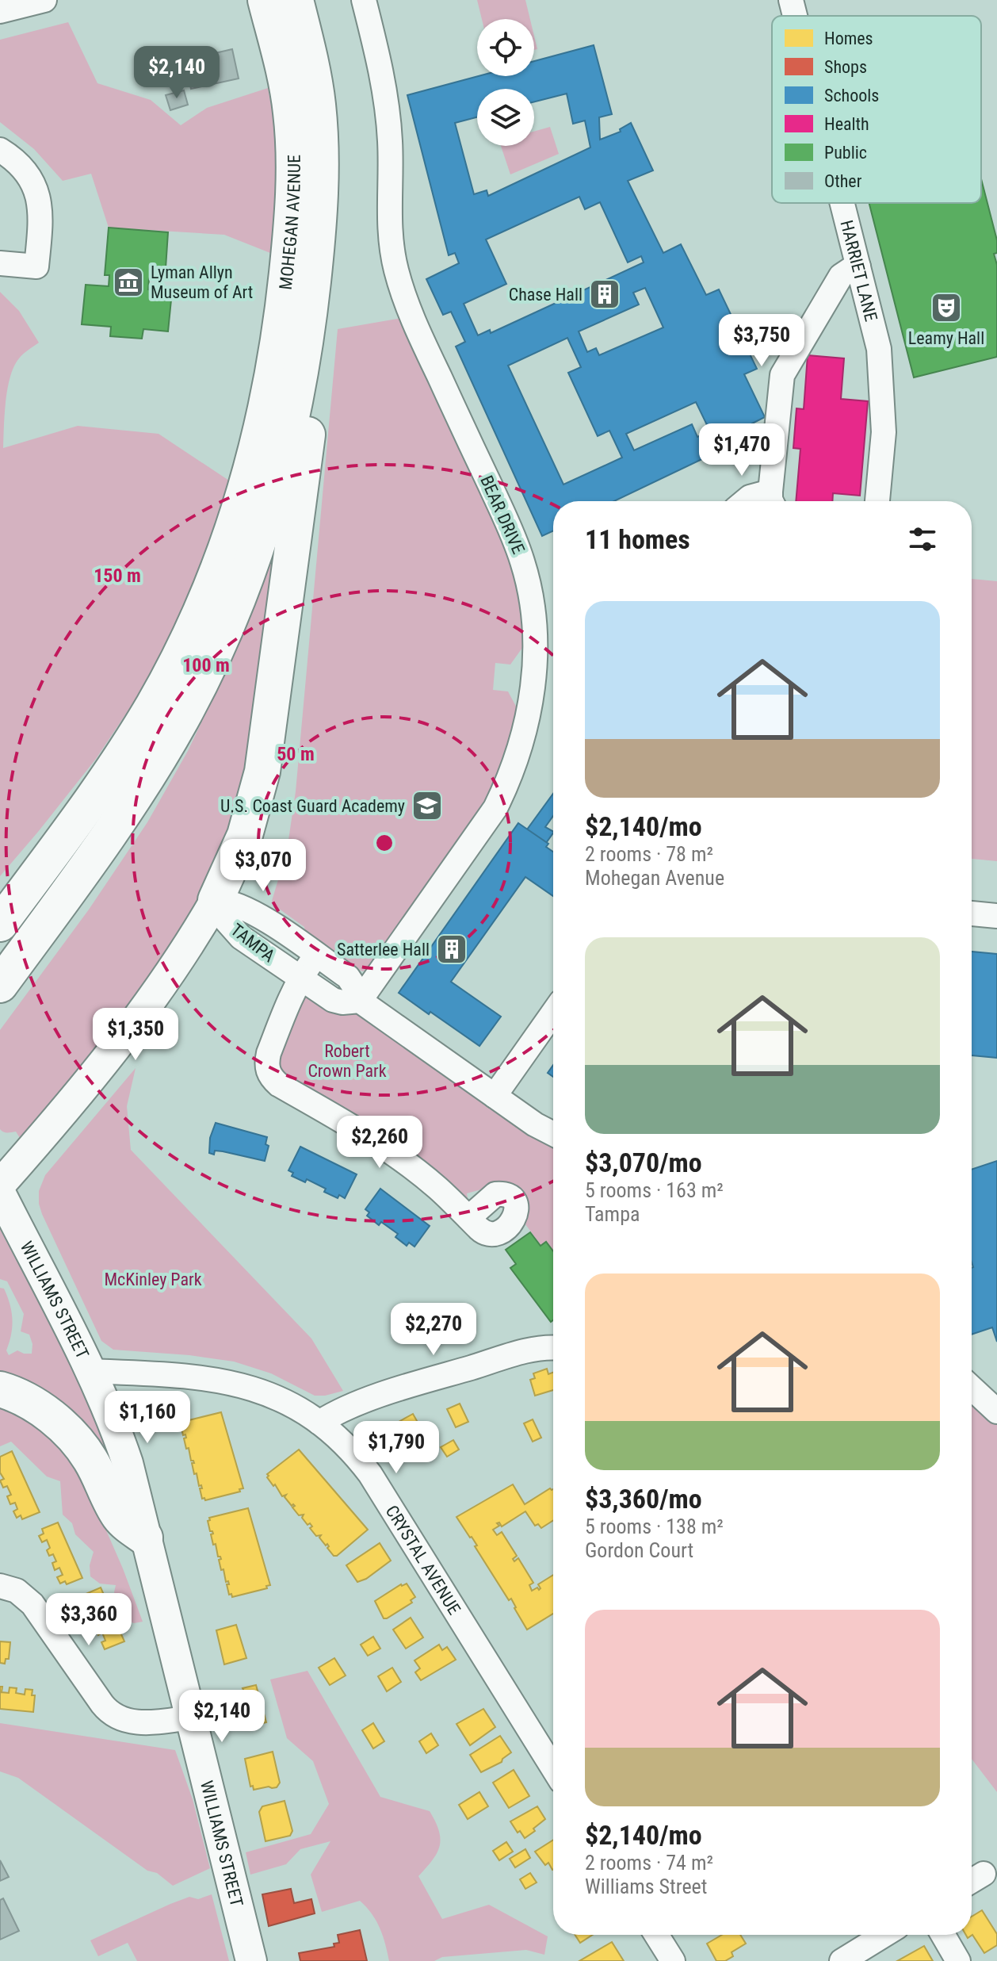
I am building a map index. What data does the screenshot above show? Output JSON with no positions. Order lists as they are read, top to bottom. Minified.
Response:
{"streets":{"highway":["MOHEGAN AVENUE"],"main road":["WILLIAMS STREET"],"street":["HARRIET LANE","BEAR DRIVE","TAMPA","CRYSTAL AVENUE"]},"crossings":[["BEAR DRIVE","TAMPA"],["WILLIAMS STREET","CRYSTAL AVENUE"]],"parks":["Robert Crown Park","McKinley Park"],"places":{"museum":["Lyman Allyn Museum of Art"],"building":["Chase Hall","Satterlee Hall"],"theatre":["Leamy Hall"],"school or university":["U.S. Coast Guard Academy"]},"legend":["Homes","Shops","Schools","Health","Public","Other"],"page":{"price":["$2,140","$3,750","$1,470","$3,070","$1,350","$2,260","$2,270","$1,160","$1,790","$3,360","$2,140"],"heading":"11 homes","list":[{"name":"$2,140/mo","note":"2 rooms · 78 m² · Mohegan Avenue"},{"name":"$3,070/mo","note":"5 rooms · 163 m² · Tampa"},{"name":"$3,360/mo","note":"5 rooms · 138 m² · Gordon Court"},{"name":"$2,140/mo","note":"2 rooms · 74 m² · Williams Street"}]},"rings":["150 m","100 m","50 m"]}
